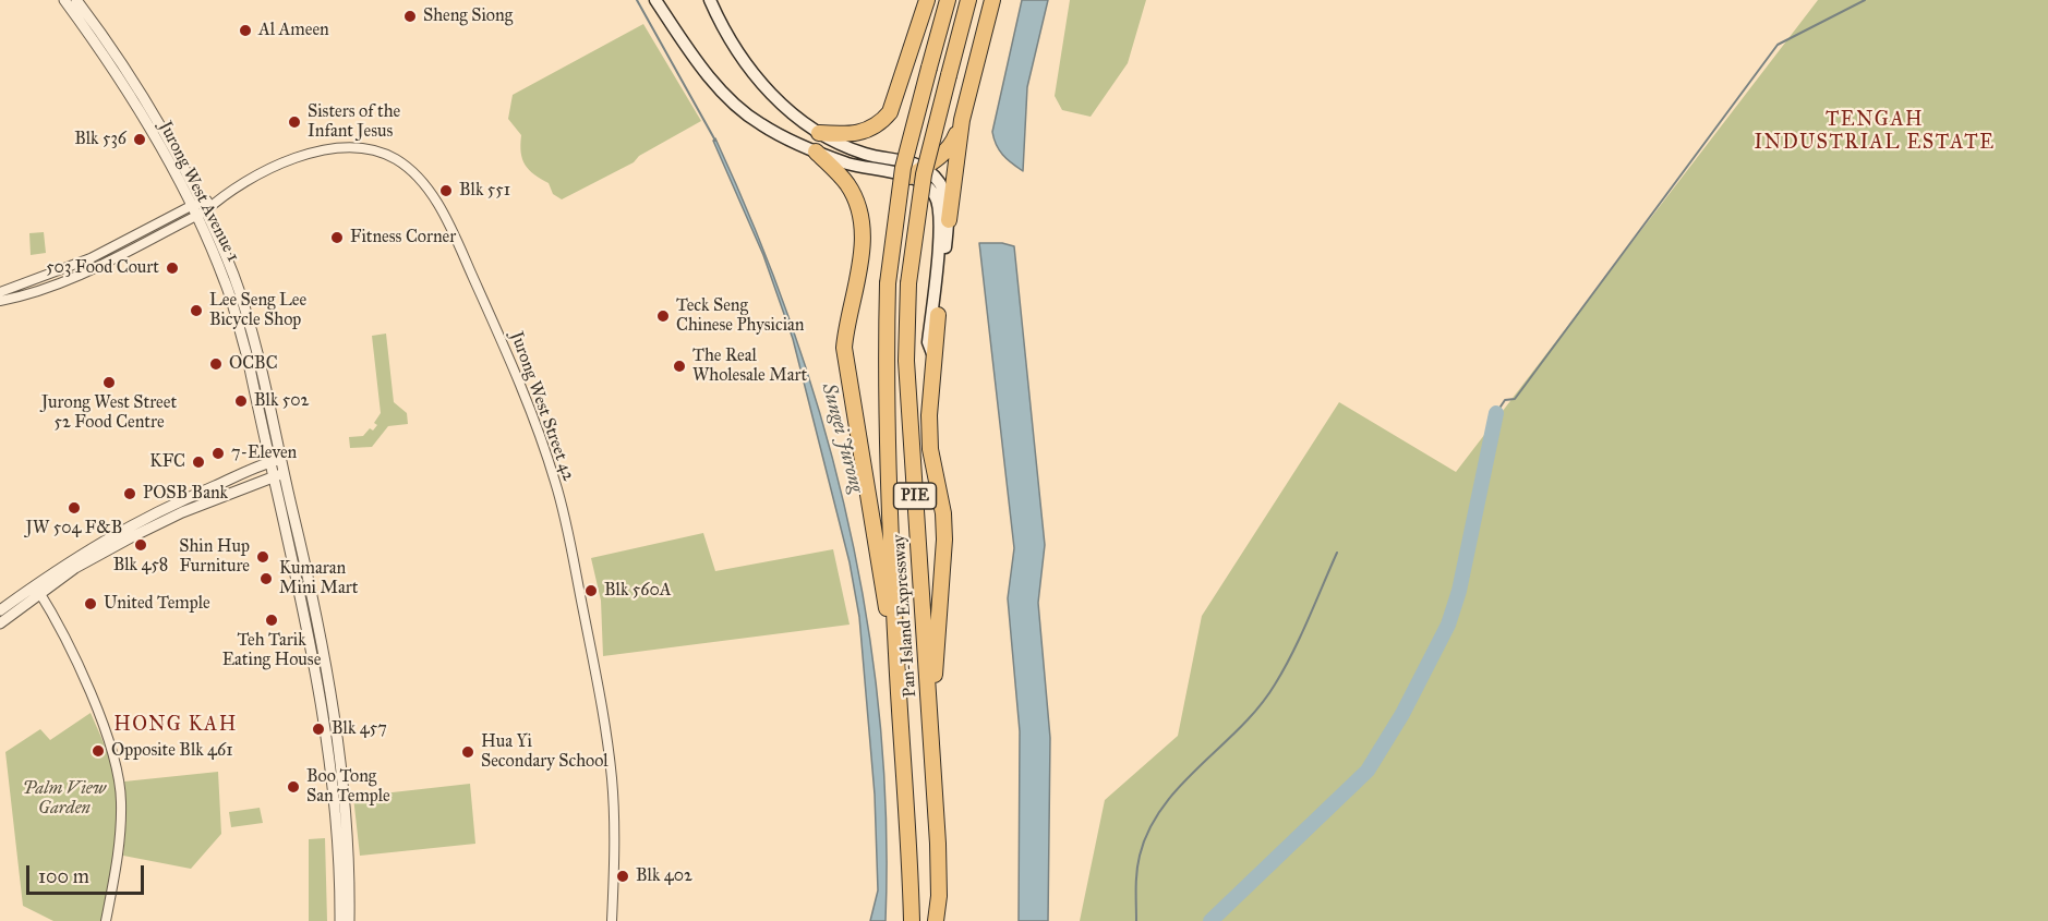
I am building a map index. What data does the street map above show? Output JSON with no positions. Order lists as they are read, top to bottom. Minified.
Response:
{"streets":{"highway":["PIE","Pan-Island Expressway"],"street":["Jurong West Avenue 1","Jurong West Street 42"]},"crossings":[["Jurong West Avenue 1","Jurong West Street 42"]],"districts":["TENGAH INDUSTRIAL ESTATE","HONG KAH"],"water":["Sungei Jurong"],"parks":["Palm View Garden"],"places":["Sheng Siong","Al Ameen","Sisters of the Infant Jesus","Blk 536","Blk 551","Fitness Corner","503 Food Court","Lee Seng Lee Bicycle Shop","Teck Seng Chinese Physician","OCBC","The Real Wholesale Mart","Jurong West Street 52 Food Centre","Blk 502","7-Eleven","KFC","POSB Bank","JW 504 F&B","Blk 458","Shin Hup Furniture","Kumaran Mini Mart","Blk 560A","United Temple","Teh Tarik Eating House","Blk 457","Opposite Blk 461","Hua Yi Secondary School","Boo Tong San Temple","Blk 402"],"scale_bar":"100 m"}
